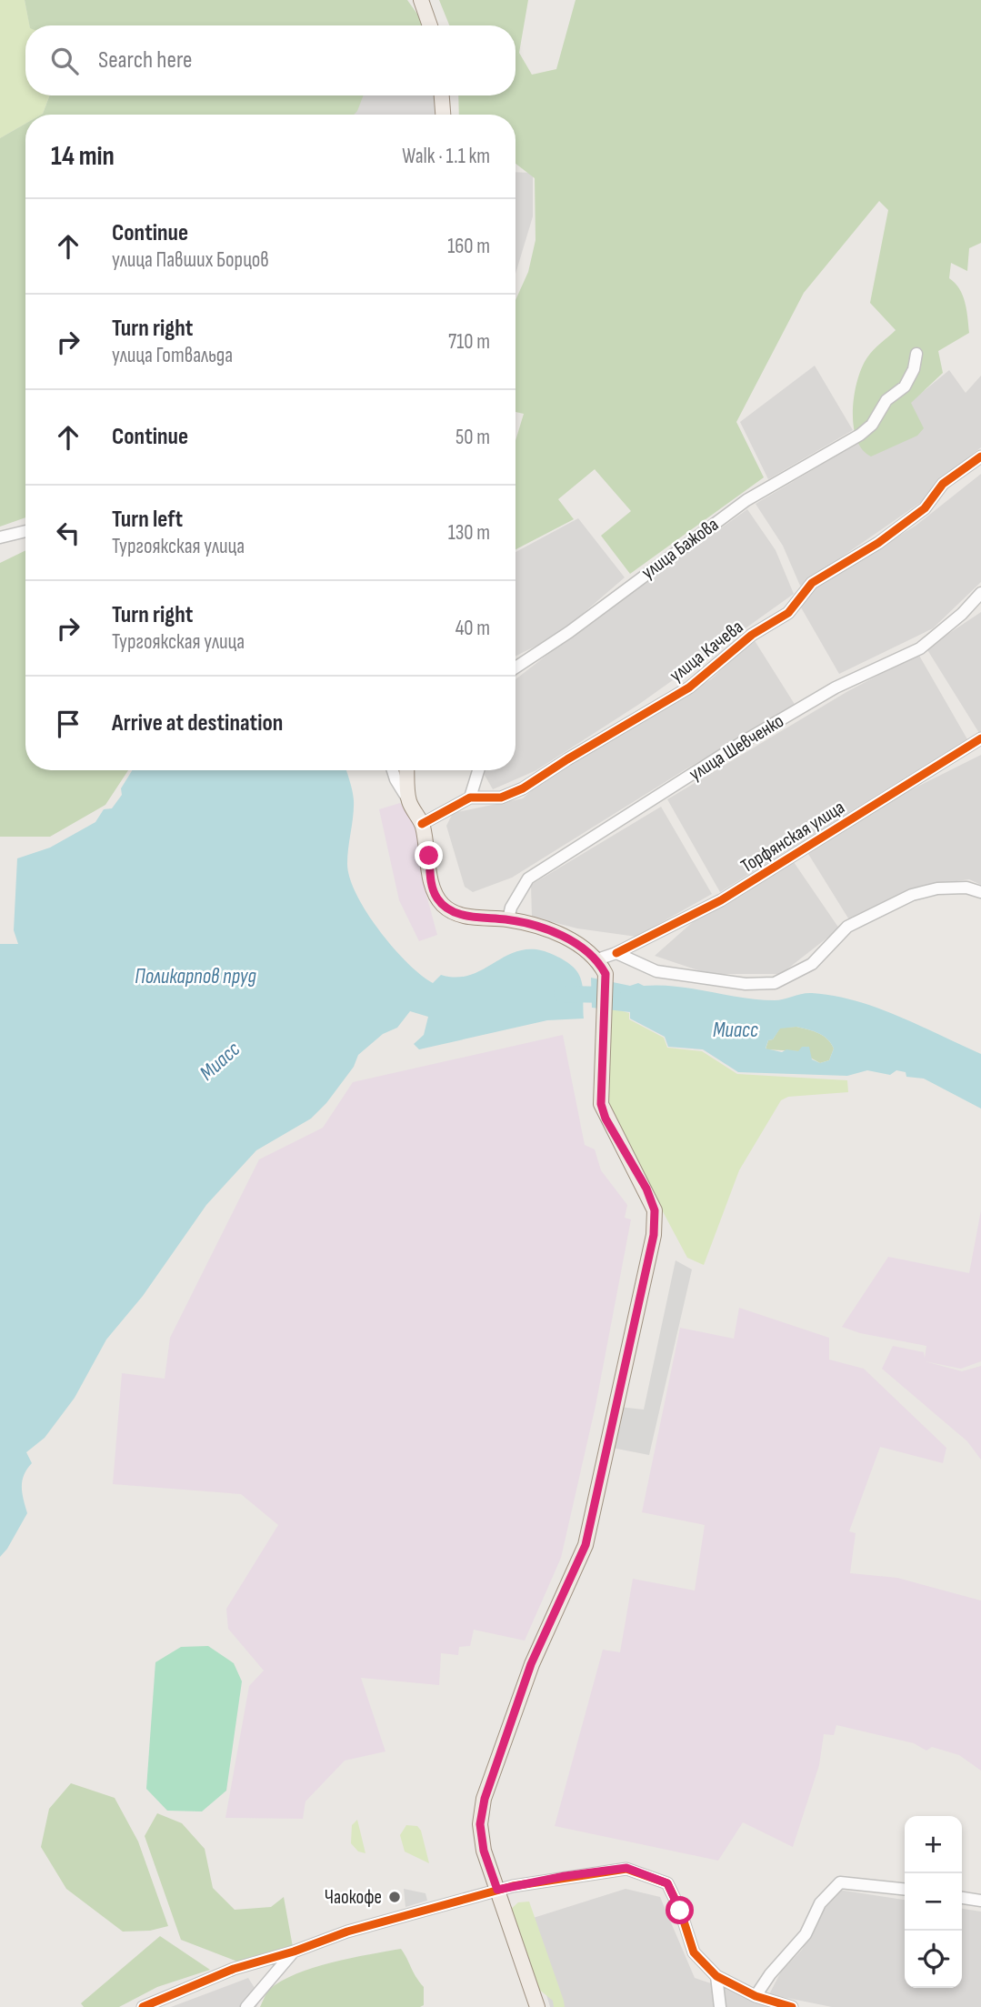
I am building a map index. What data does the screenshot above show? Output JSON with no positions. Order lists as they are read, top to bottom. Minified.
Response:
{"streets":{"street":["улица Бажова","улица Качева","улица Шевченко","Торфянская улица"]},"water":["Поликарпов пруд","Миасс"],"places":["Чаокофе"],"page":{"search":"Search here","heading":["14 min","Walk · 1.1 km"],"list":[["Continue","улица Павших Борцов","160 m"],["Turn right","улица Готвальда","710 m"],["Continue","50 m"],["Turn left","Тургоякская улица","130 m"],["Turn right","Тургоякская улица","40 m"],"Arrive at destination"],"map_buttons":["+","−"]}}
